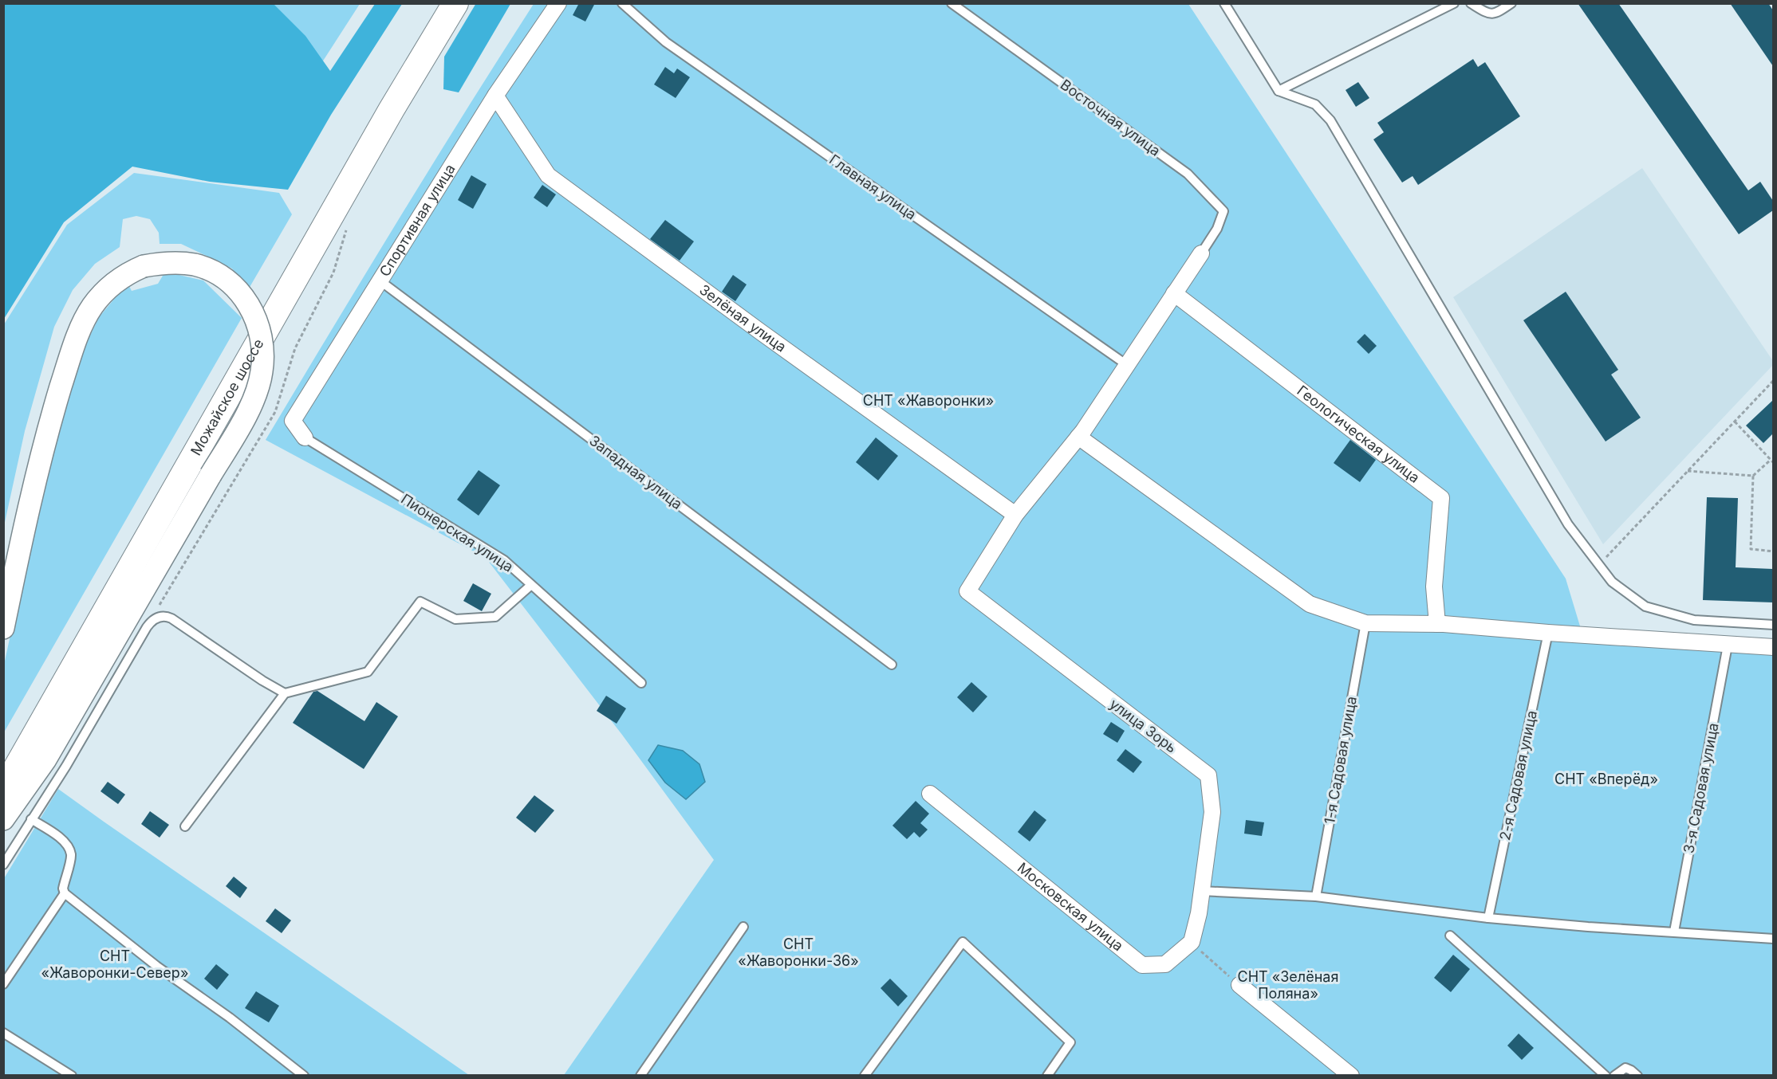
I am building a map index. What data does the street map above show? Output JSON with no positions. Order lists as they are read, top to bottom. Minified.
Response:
{"streets":{"main road":["Можайское шоссе"],"street":["Спортивная улица","Зелёная улица","Геологическая улица","улица Зорь","Московская улица"],"lane":["Восточная улица","Главная улица","Западная улица","Пионерская улица","1-я Садовая улица","2-я Садовая улица","3-я Садовая улица"]},"crossings":[["Спортивная улица","Зелёная улица"],["Спортивная улица","Западная улица"],["Спортивная улица","Пионерская улица"],["Зелёная улица","улица Зорь"],["улица Зорь","Московская улица"]],"parks":["СНТ «Жаворонки»","СНТ «Вперёд»","СНТ «Жаворонки-36»","СНТ «Жаворонки-Север»","СНТ «Зелёная Поляна»"]}
